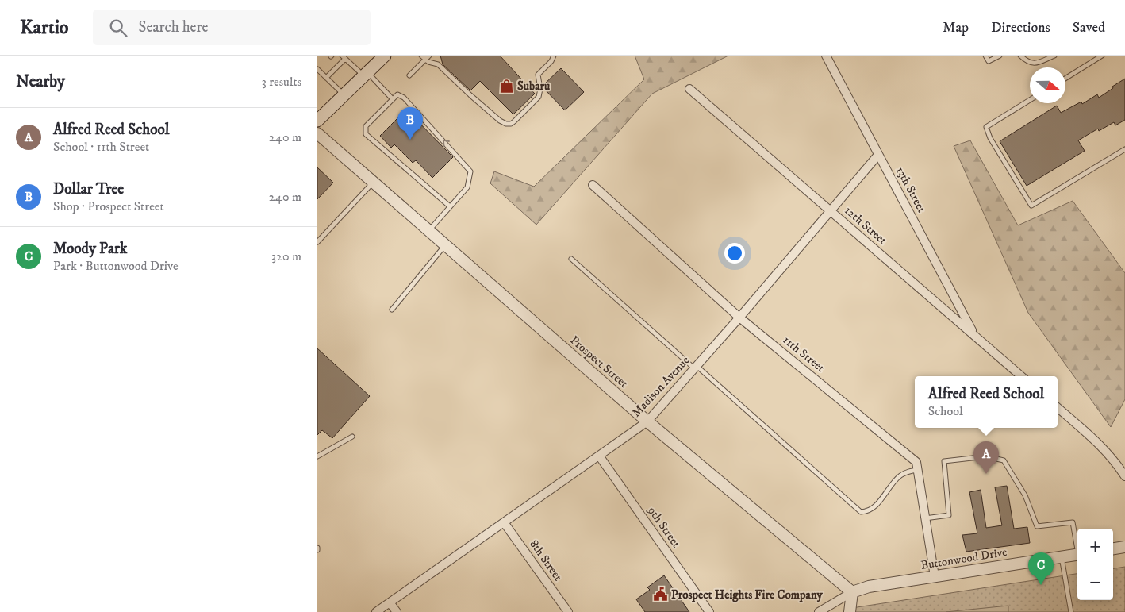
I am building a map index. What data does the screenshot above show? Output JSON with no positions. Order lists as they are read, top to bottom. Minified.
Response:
{"streets":{"street":["13th Street","12th Street","11th Street","Prospect Street","Madison Avenue","9th Street","Buttonwood Drive","8th Street"]},"crossings":[["13th Street","12th Street"],["13th Street","Madison Avenue"],["12th Street","Madison Avenue"],["11th Street","Madison Avenue"],["11th Street","Buttonwood Drive"],["Prospect Street","Madison Avenue"],["Prospect Street","Buttonwood Drive"],["Madison Avenue","9th Street"],["Madison Avenue","8th Street"]],"places":{"shop":["Subaru"],"public building":["Prospect Heights Fire Company"]},"north":"right","page":{"header":"Kartio","search":"Search here","nav":["Map","Directions","Saved"],"heading":["Nearby","3 results"],"list":[{"mark":"A","name":"Alfred Reed School","note":"School · 11th Street","value":"240 m"},{"mark":"B","name":"Dollar Tree","note":"Shop · Prospect Street","value":"240 m"},{"mark":"C","name":"Moody Park","note":"Park · Buttonwood Drive","value":"320 m"}],"pins":["B","A","C"],"popup":["Alfred Reed School","School"],"map_buttons":["+","−"]}}
